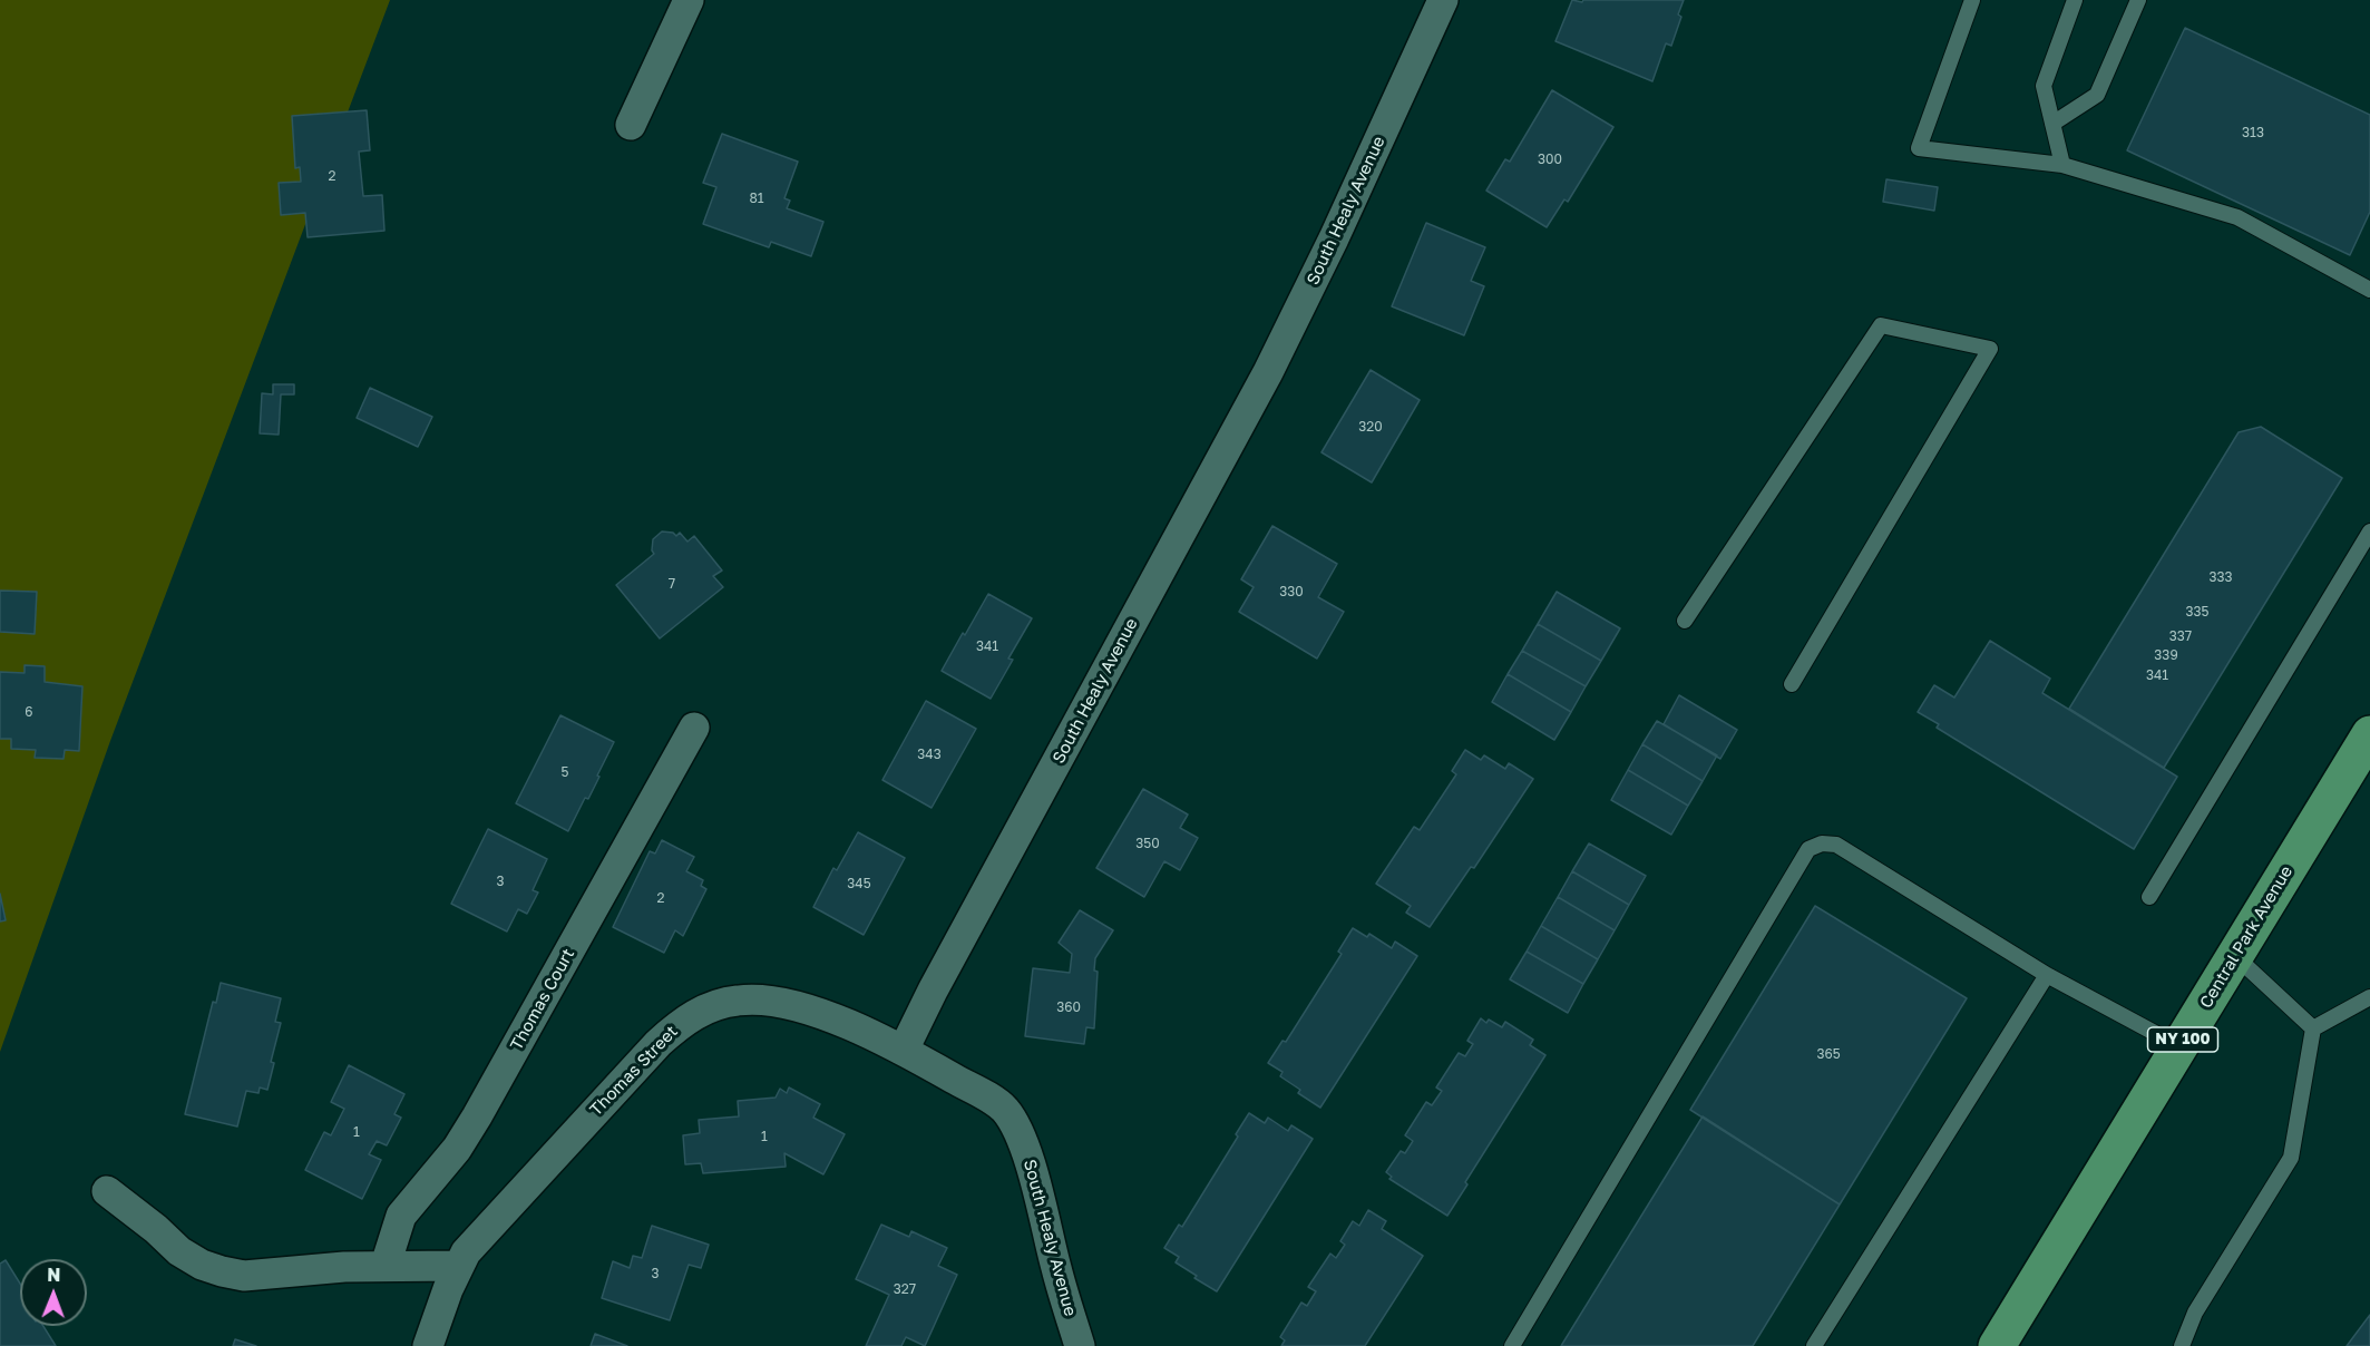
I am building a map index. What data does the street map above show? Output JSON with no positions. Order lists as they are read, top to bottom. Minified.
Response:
{"streets":{"main road":["Central Park Avenue","NY 100"],"street":["South Healy Avenue","Thomas Court","Thomas Street"]},"crossings":[["South Healy Avenue","Thomas Street"]],"house_numbers":["313","300","2","81","320","333","7","330","335","337","341","339","341","6","343","5","350","3","345","2","360","365","1","1","3","327"],"north":"top"}
